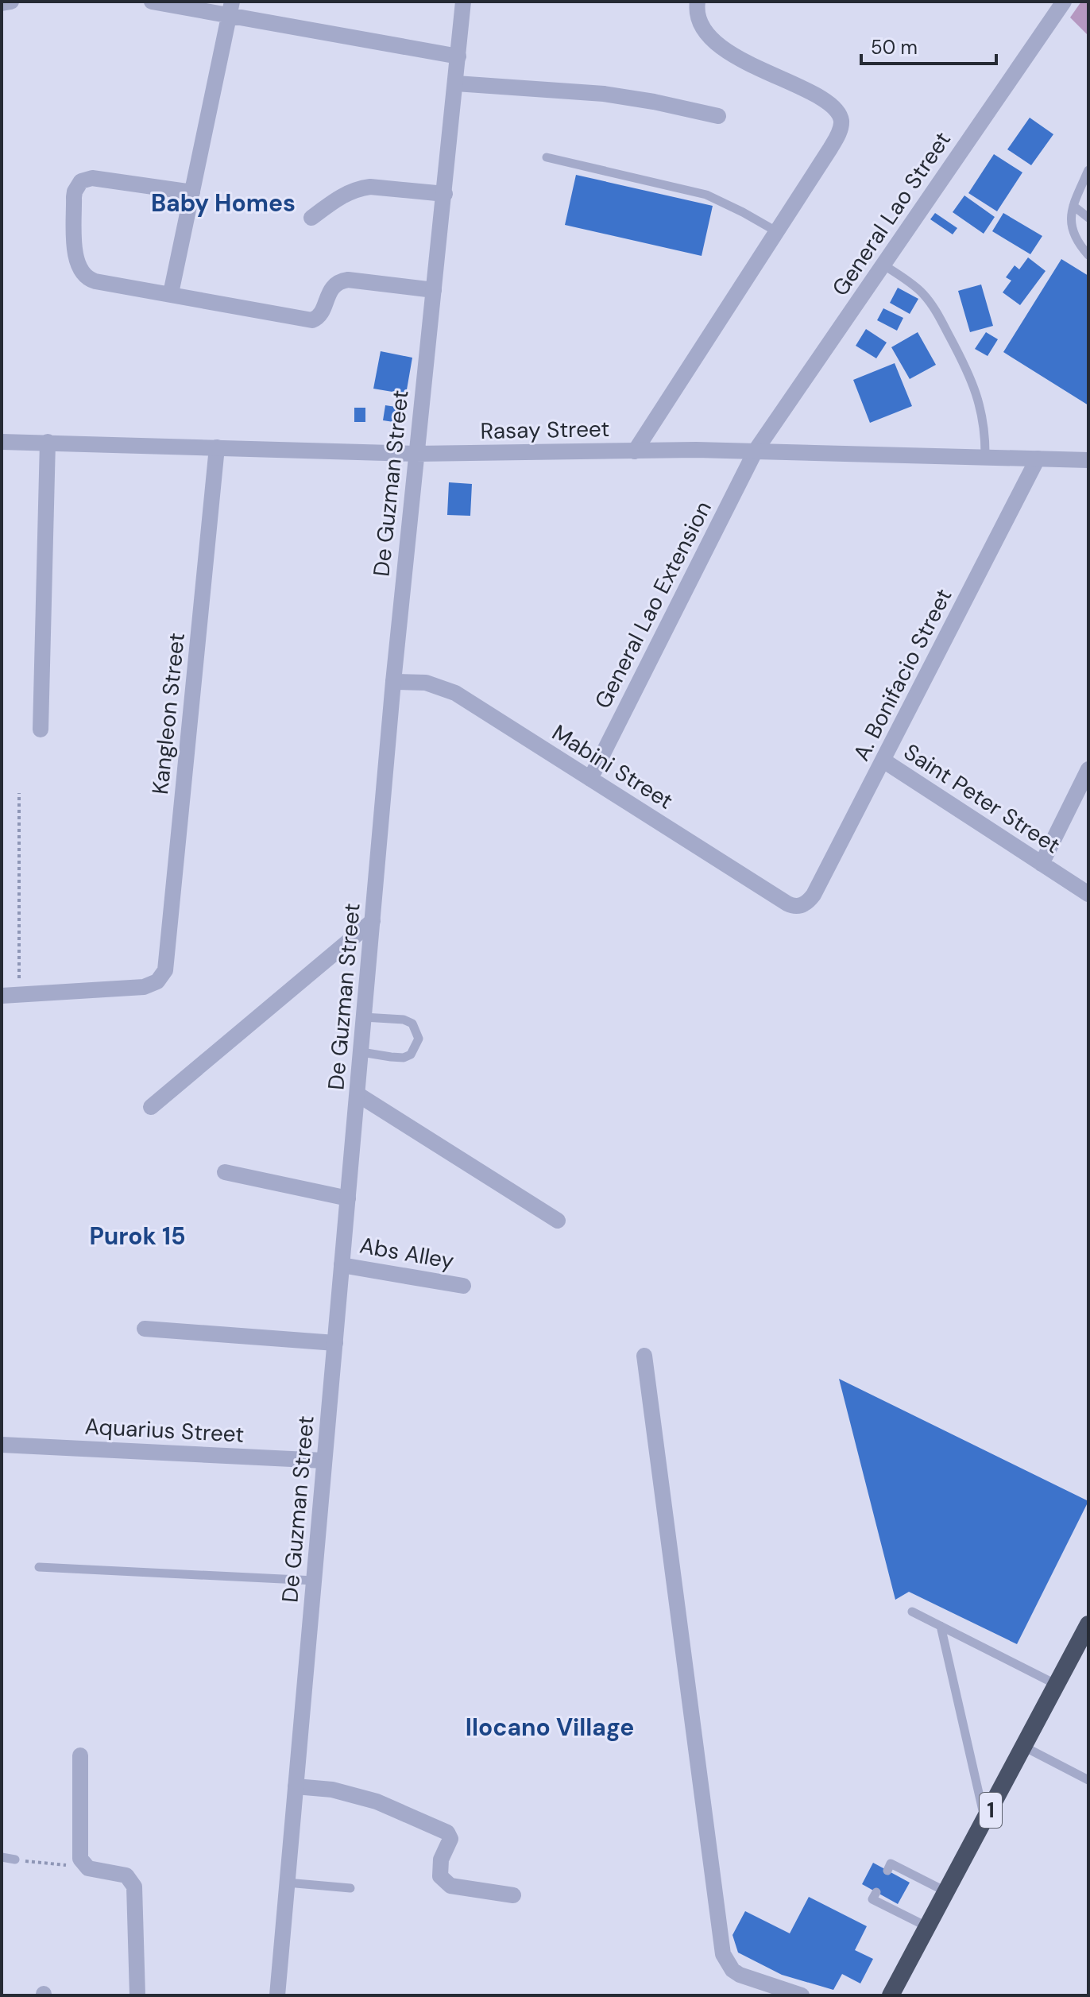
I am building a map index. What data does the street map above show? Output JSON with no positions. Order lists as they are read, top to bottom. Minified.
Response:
{"streets":{"highway":["1"],"street":["General Lao Street","Rasay Street","De Guzman Street","General Lao Extension","A. Bonifacio Street","Kangleon Street","Mabini Street","Saint Peter Street","Abs Alley","Aquarius Street"]},"crossings":[["General Lao Street","Rasay Street"],["General Lao Street","General Lao Extension"],["Rasay Street","De Guzman Street"],["Rasay Street","General Lao Extension"],["Rasay Street","A. Bonifacio Street"],["Rasay Street","Kangleon Street"],["De Guzman Street","Mabini Street"],["De Guzman Street","Abs Alley"],["De Guzman Street","Aquarius Street"],["General Lao Extension","Mabini Street"],["A. Bonifacio Street","Mabini Street"],["A. Bonifacio Street","Saint Peter Street"]],"districts":["Baby Homes","Purok 15","Ilocano Village"],"scale_bar":"50 m"}
